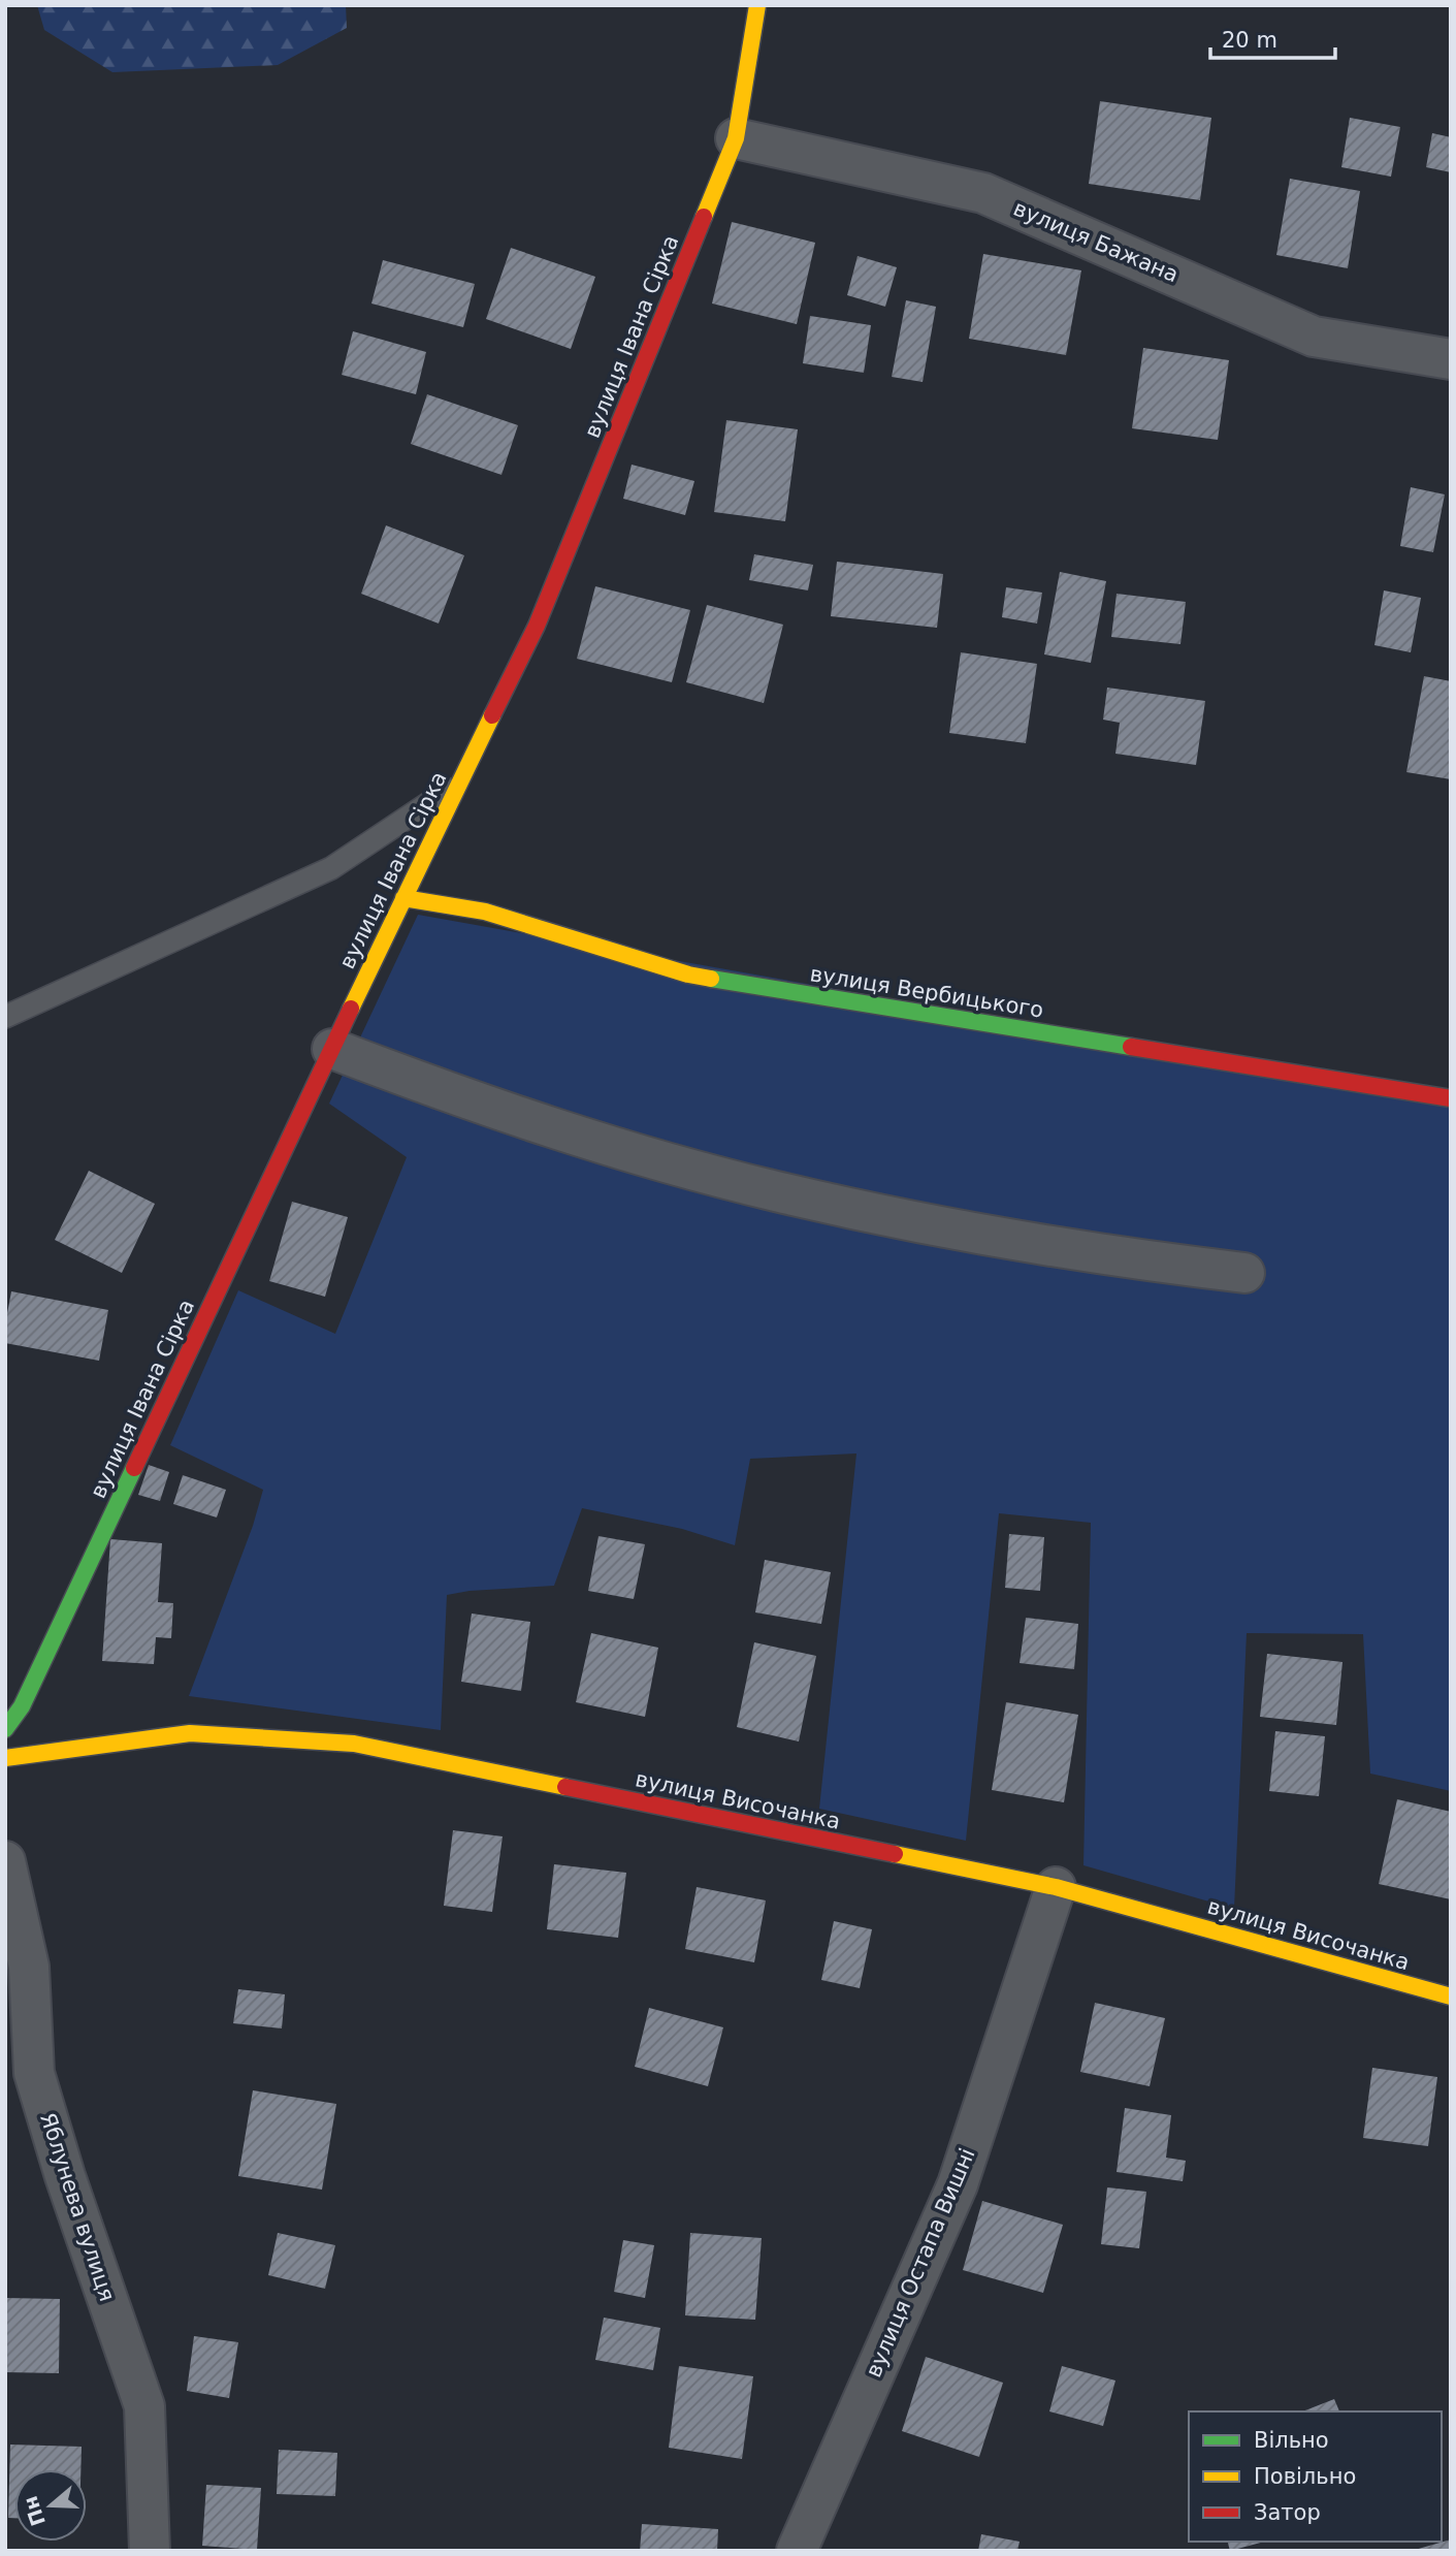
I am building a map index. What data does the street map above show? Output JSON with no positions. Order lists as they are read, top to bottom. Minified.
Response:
{"streets":{"street":["вулиця Бажана","вулиця Івана Сірка","вулиця Вербицького","вулиця Височанка","Яблунева вулиця","вулиця Остапа Вишні"]},"crossings":[["вулиця Бажана","вулиця Івана Сірка"],["вулиця Івана Сірка","вулиця Вербицького"],["вулиця Височанка","вулиця Остапа Вишні"]],"legend":["Вільно","Повільно","Затор"],"scale_bar":"20 m","north":"left"}
